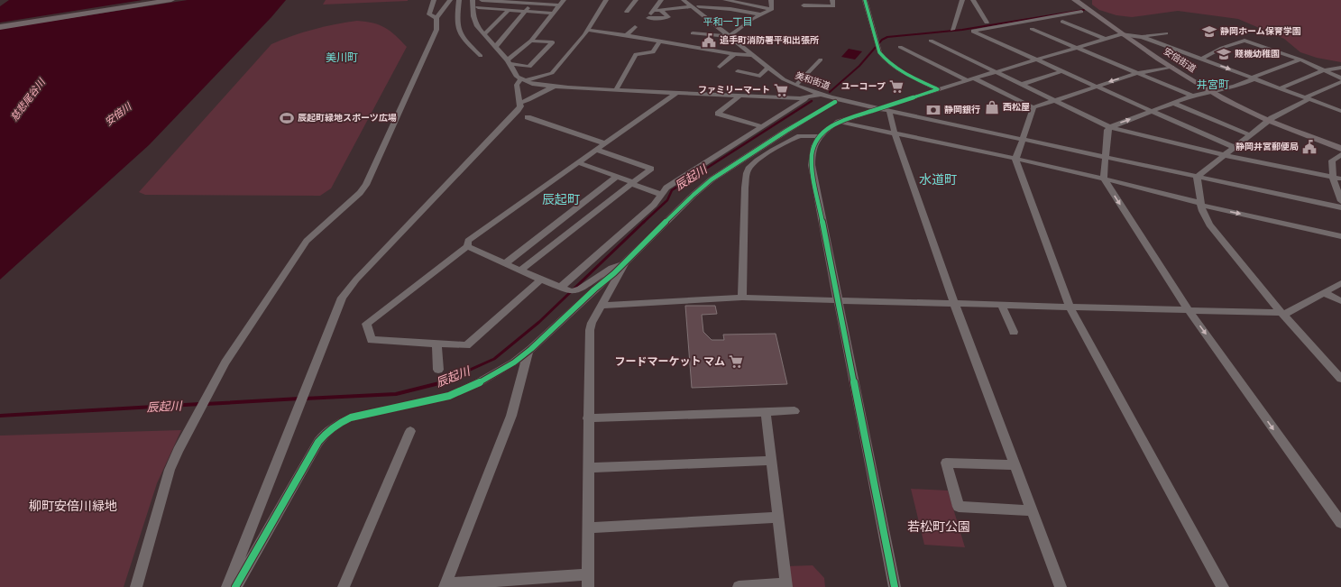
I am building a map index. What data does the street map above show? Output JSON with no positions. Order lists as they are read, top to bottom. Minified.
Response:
{"streets":{"main road":["安倍街道"],"street":["美和街道"]},"districts":["平和一丁目","美川町","井宮町","水道町","辰起町"],"water":["慈悲尾谷川","安倍川","辰起川"],"parks":["柳町安倍川緑地","若松町公園"],"places":{"school or university":["静岡ホーム保育学園","賤機幼稚園"],"public building":["追手町消防署平和出張所","静岡井宮郵便局"],"supermarket":["ユーコープ","ファミリーマート","フードマーケット マム"],"shop":["西松屋"],"bank":["静岡銀行"],"sports":["辰起町緑地スポーツ広場"]}}
